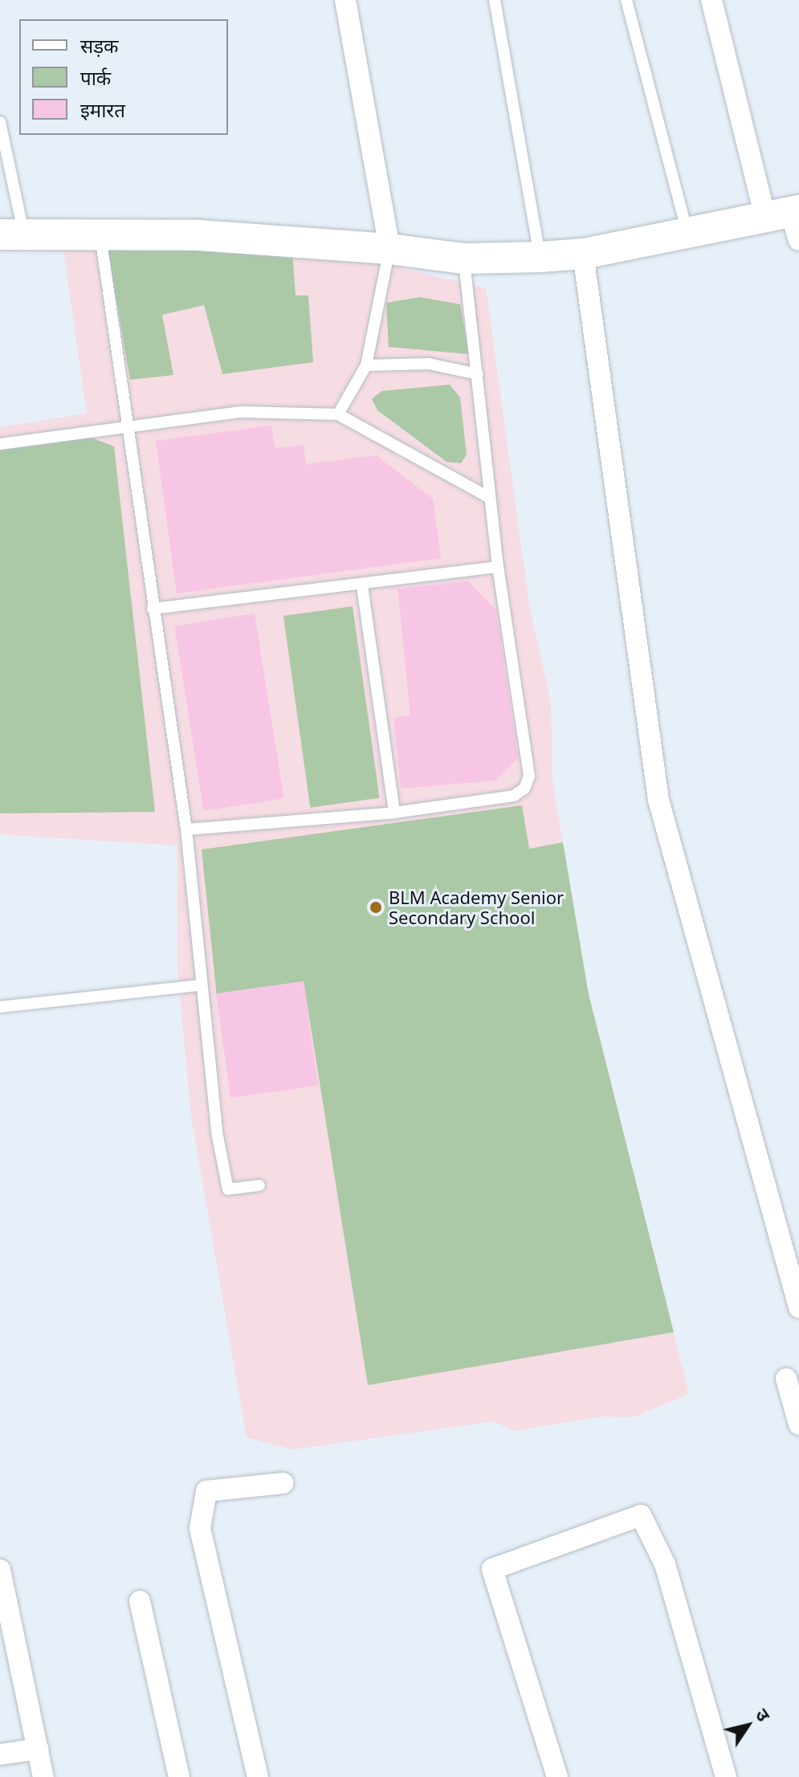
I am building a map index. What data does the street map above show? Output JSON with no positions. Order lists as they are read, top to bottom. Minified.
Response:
{"places":["BLM Academy Senior Secondary School"],"legend":["सड़क","पार्क","इमारत"],"north":"top right"}
